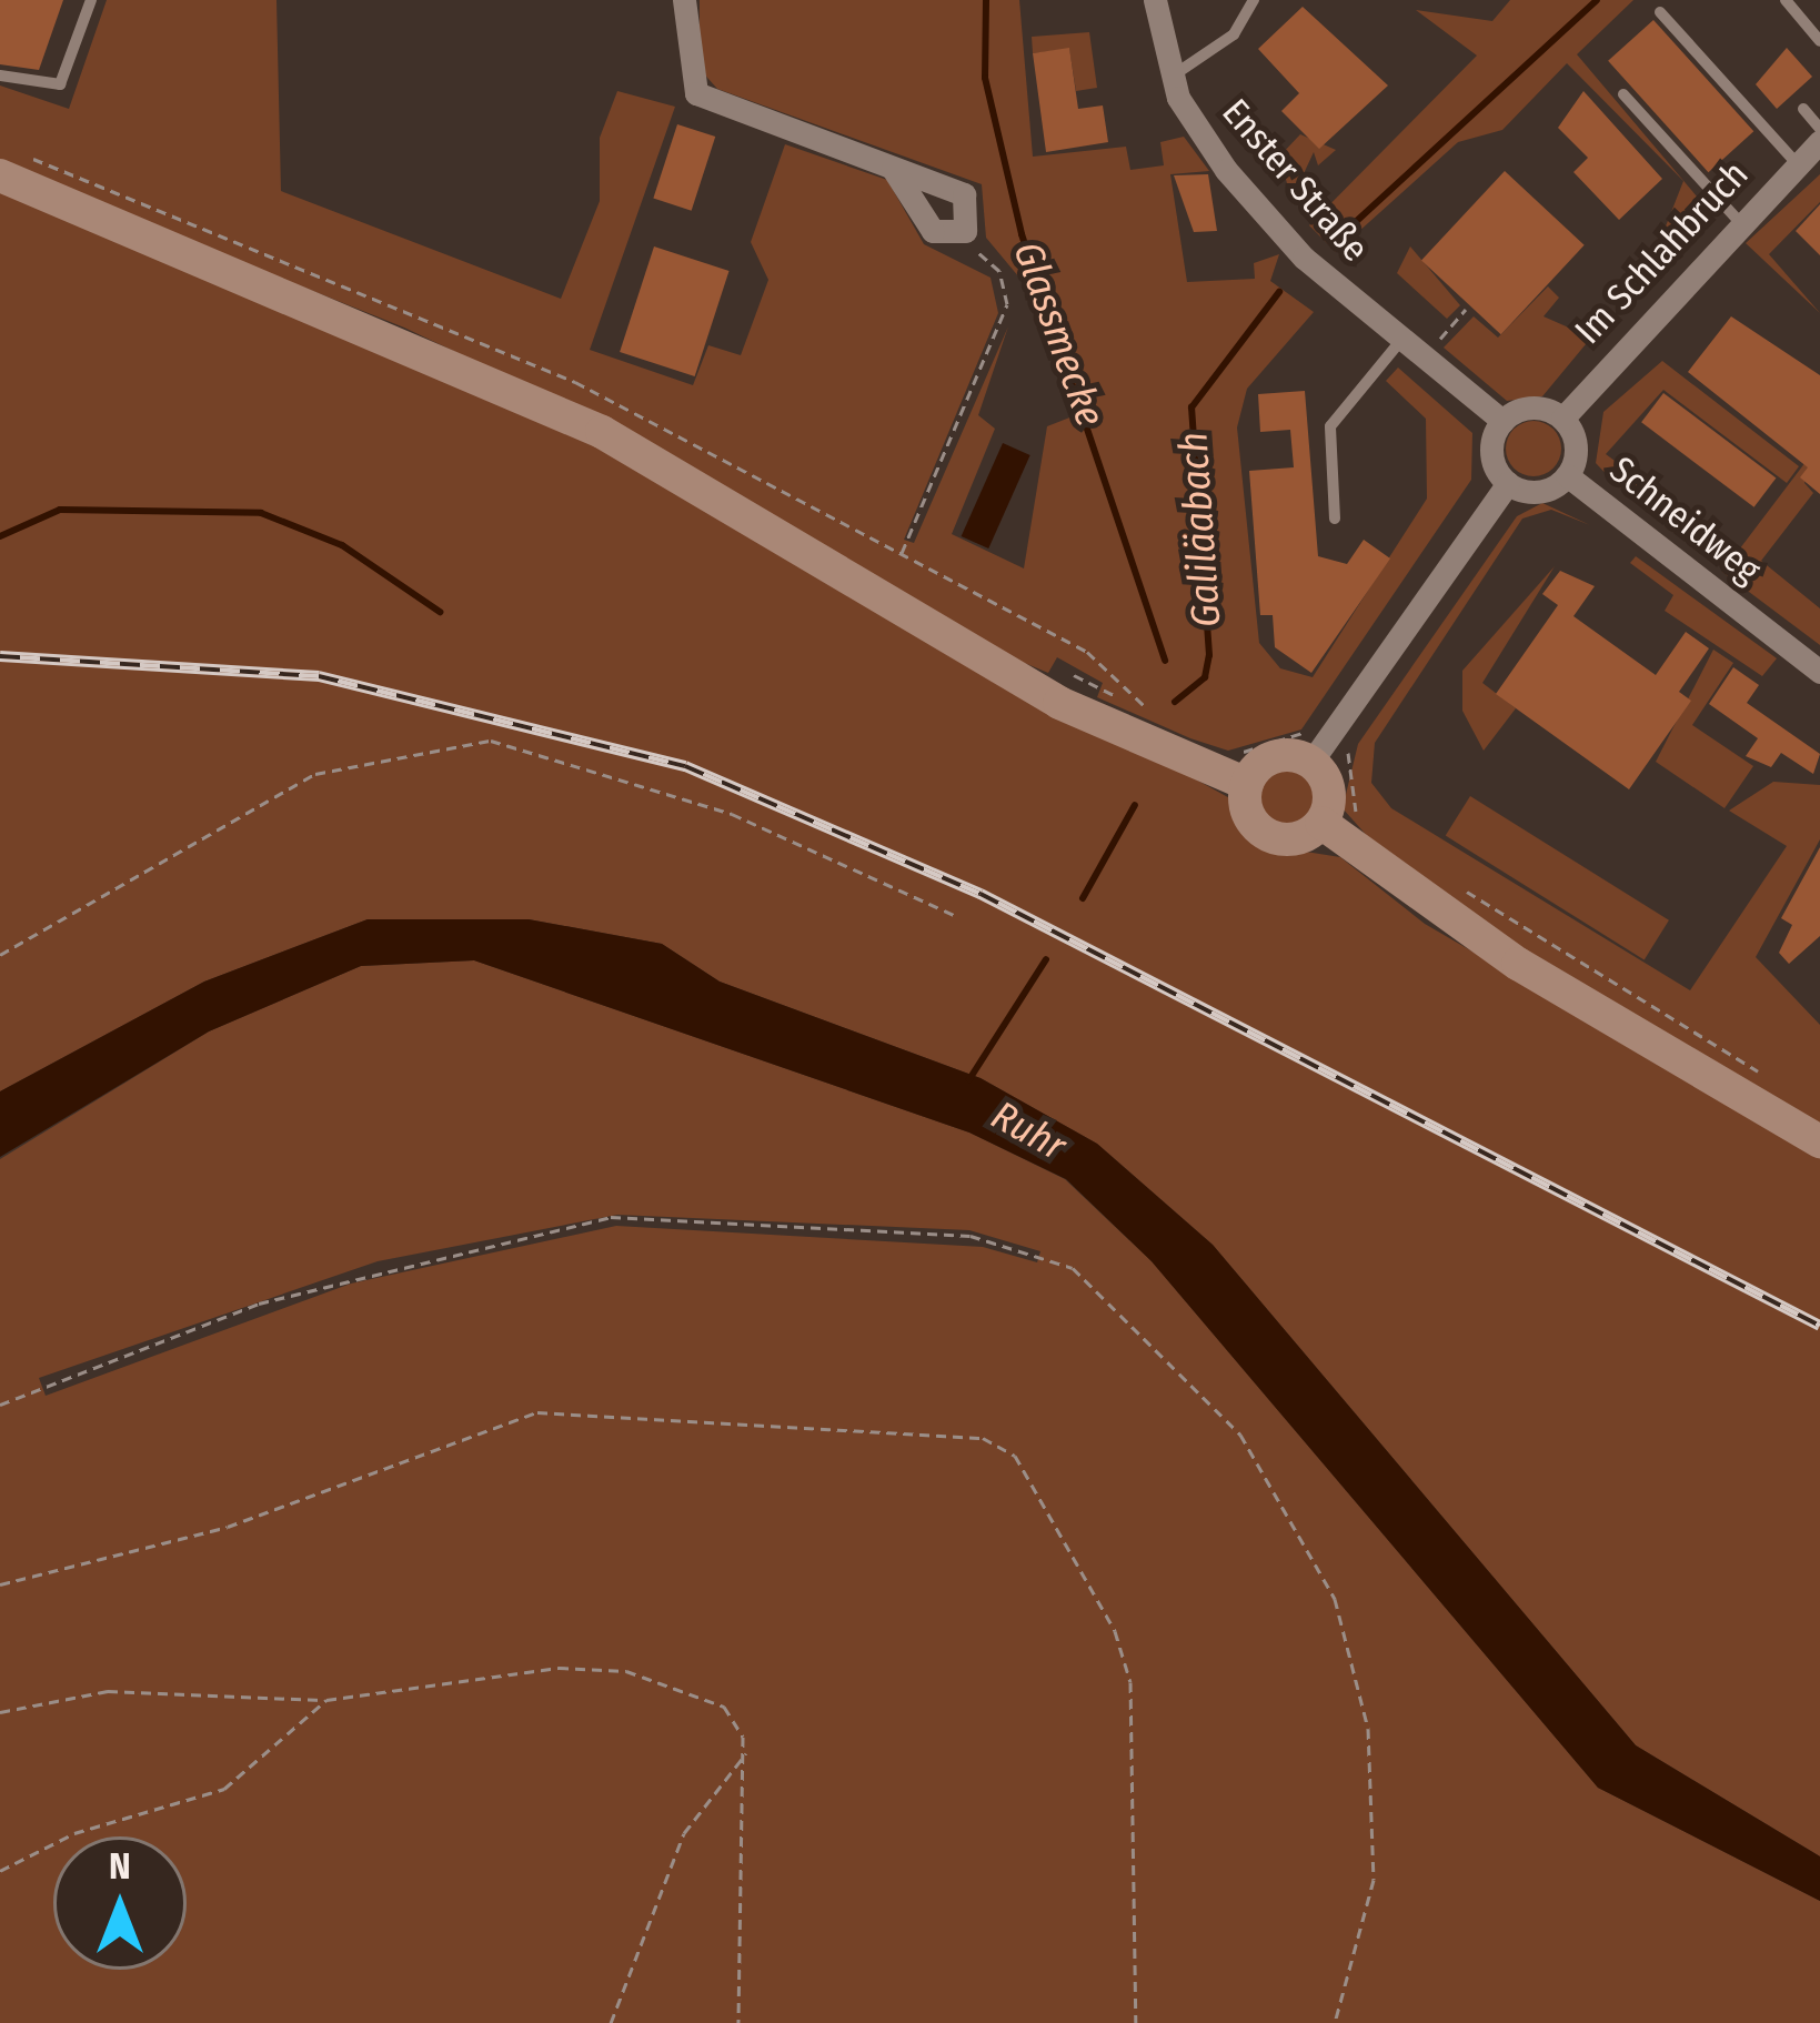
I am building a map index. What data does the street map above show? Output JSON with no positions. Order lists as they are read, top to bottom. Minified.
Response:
{"streets":{"street":["Enster Straße","Im Schlahbruch","Schneidweg"]},"crossings":[["Enster Straße","Im Schlahbruch"],["Enster Straße","Schneidweg"],["Im Schlahbruch","Schneidweg"]],"water":["Glassmecke","Galiläabach","Ruhr"],"north":"top"}
